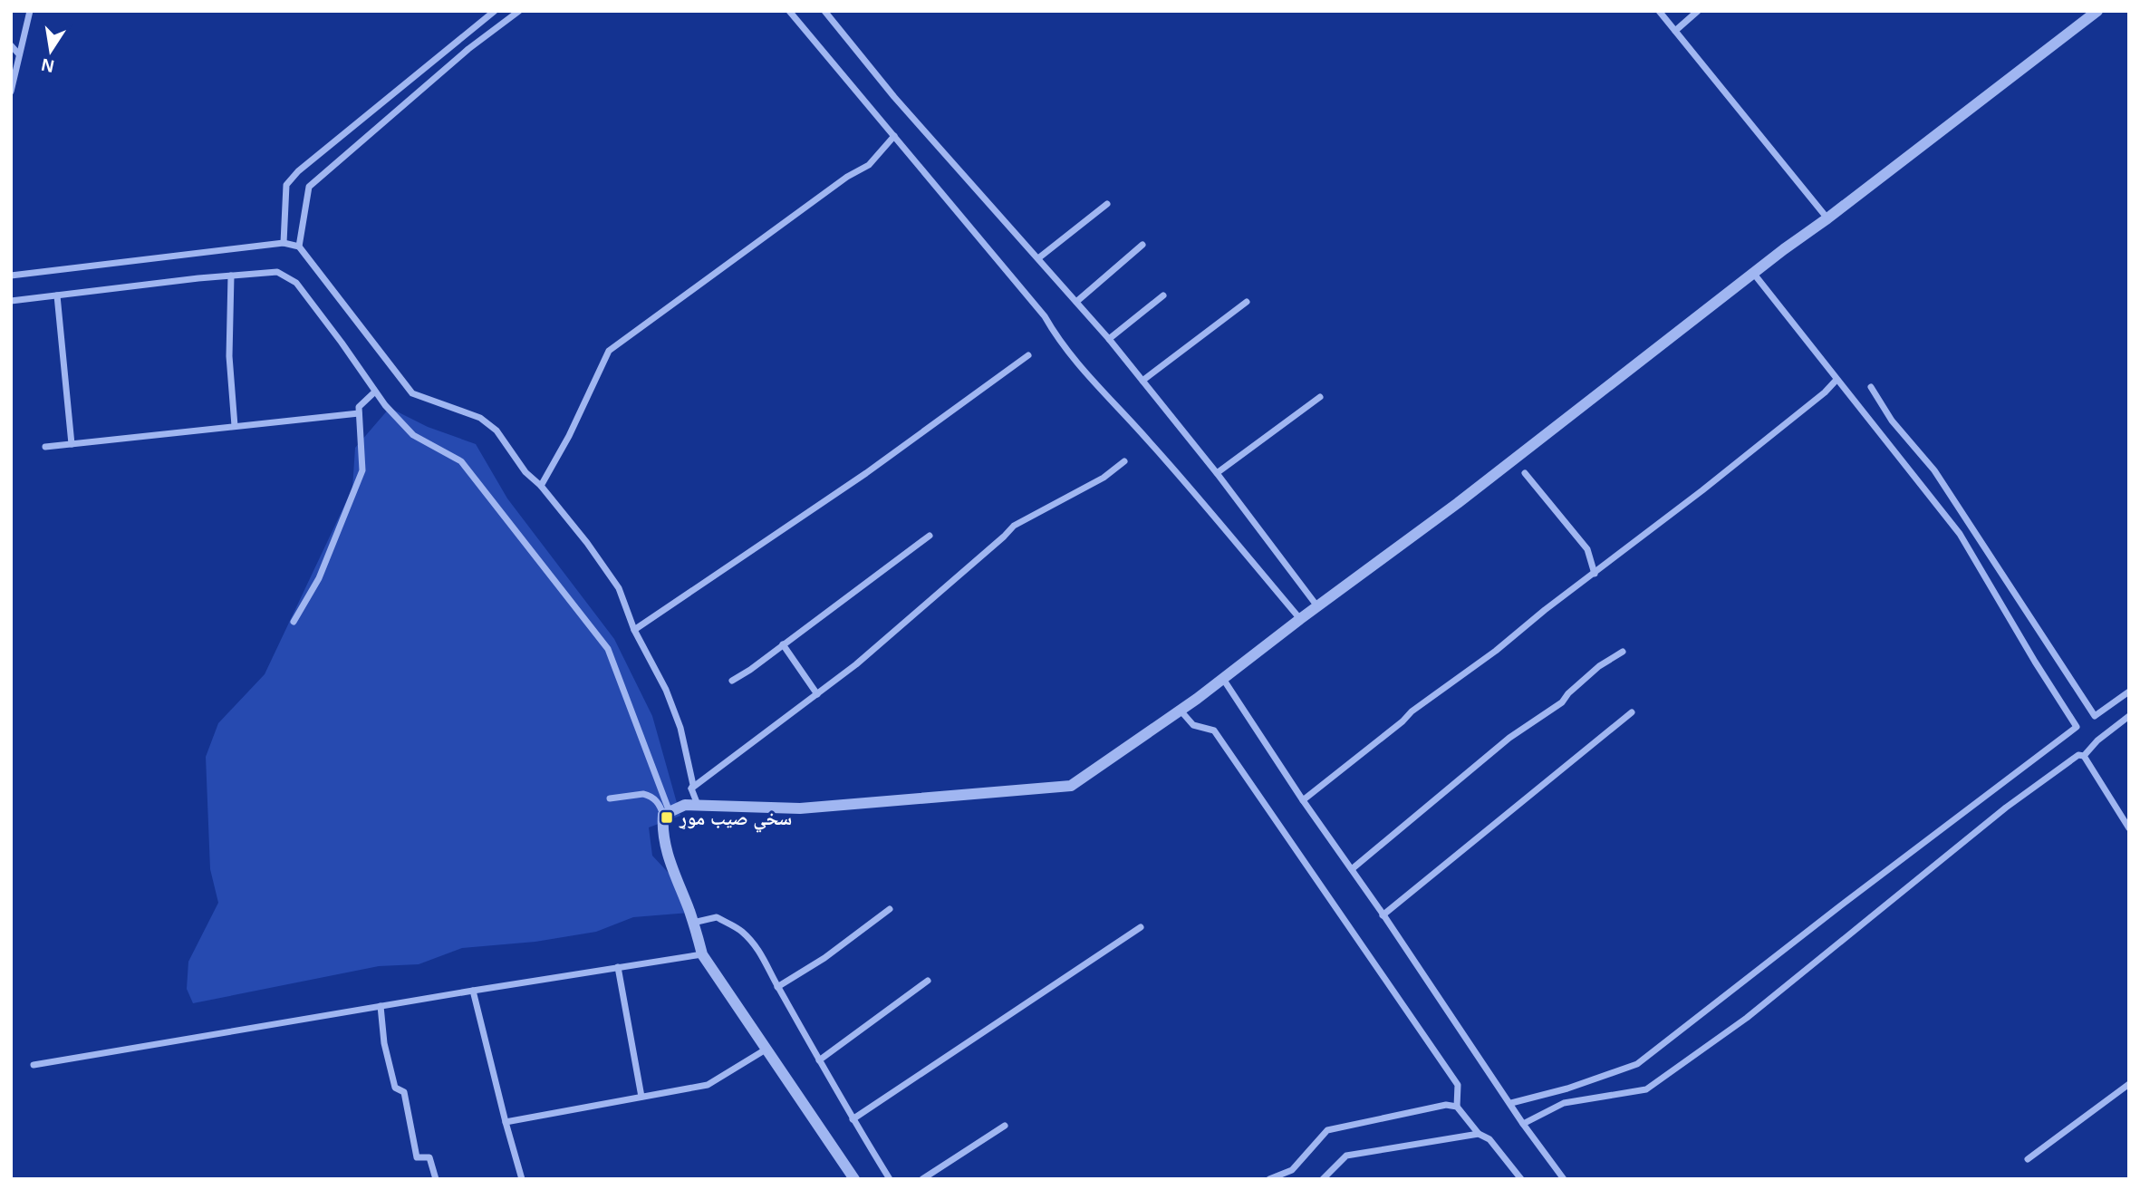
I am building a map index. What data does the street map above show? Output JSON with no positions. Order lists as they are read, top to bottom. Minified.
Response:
{"places":{"transit":["سخي صیب موړ"]},"north":"bottom"}
